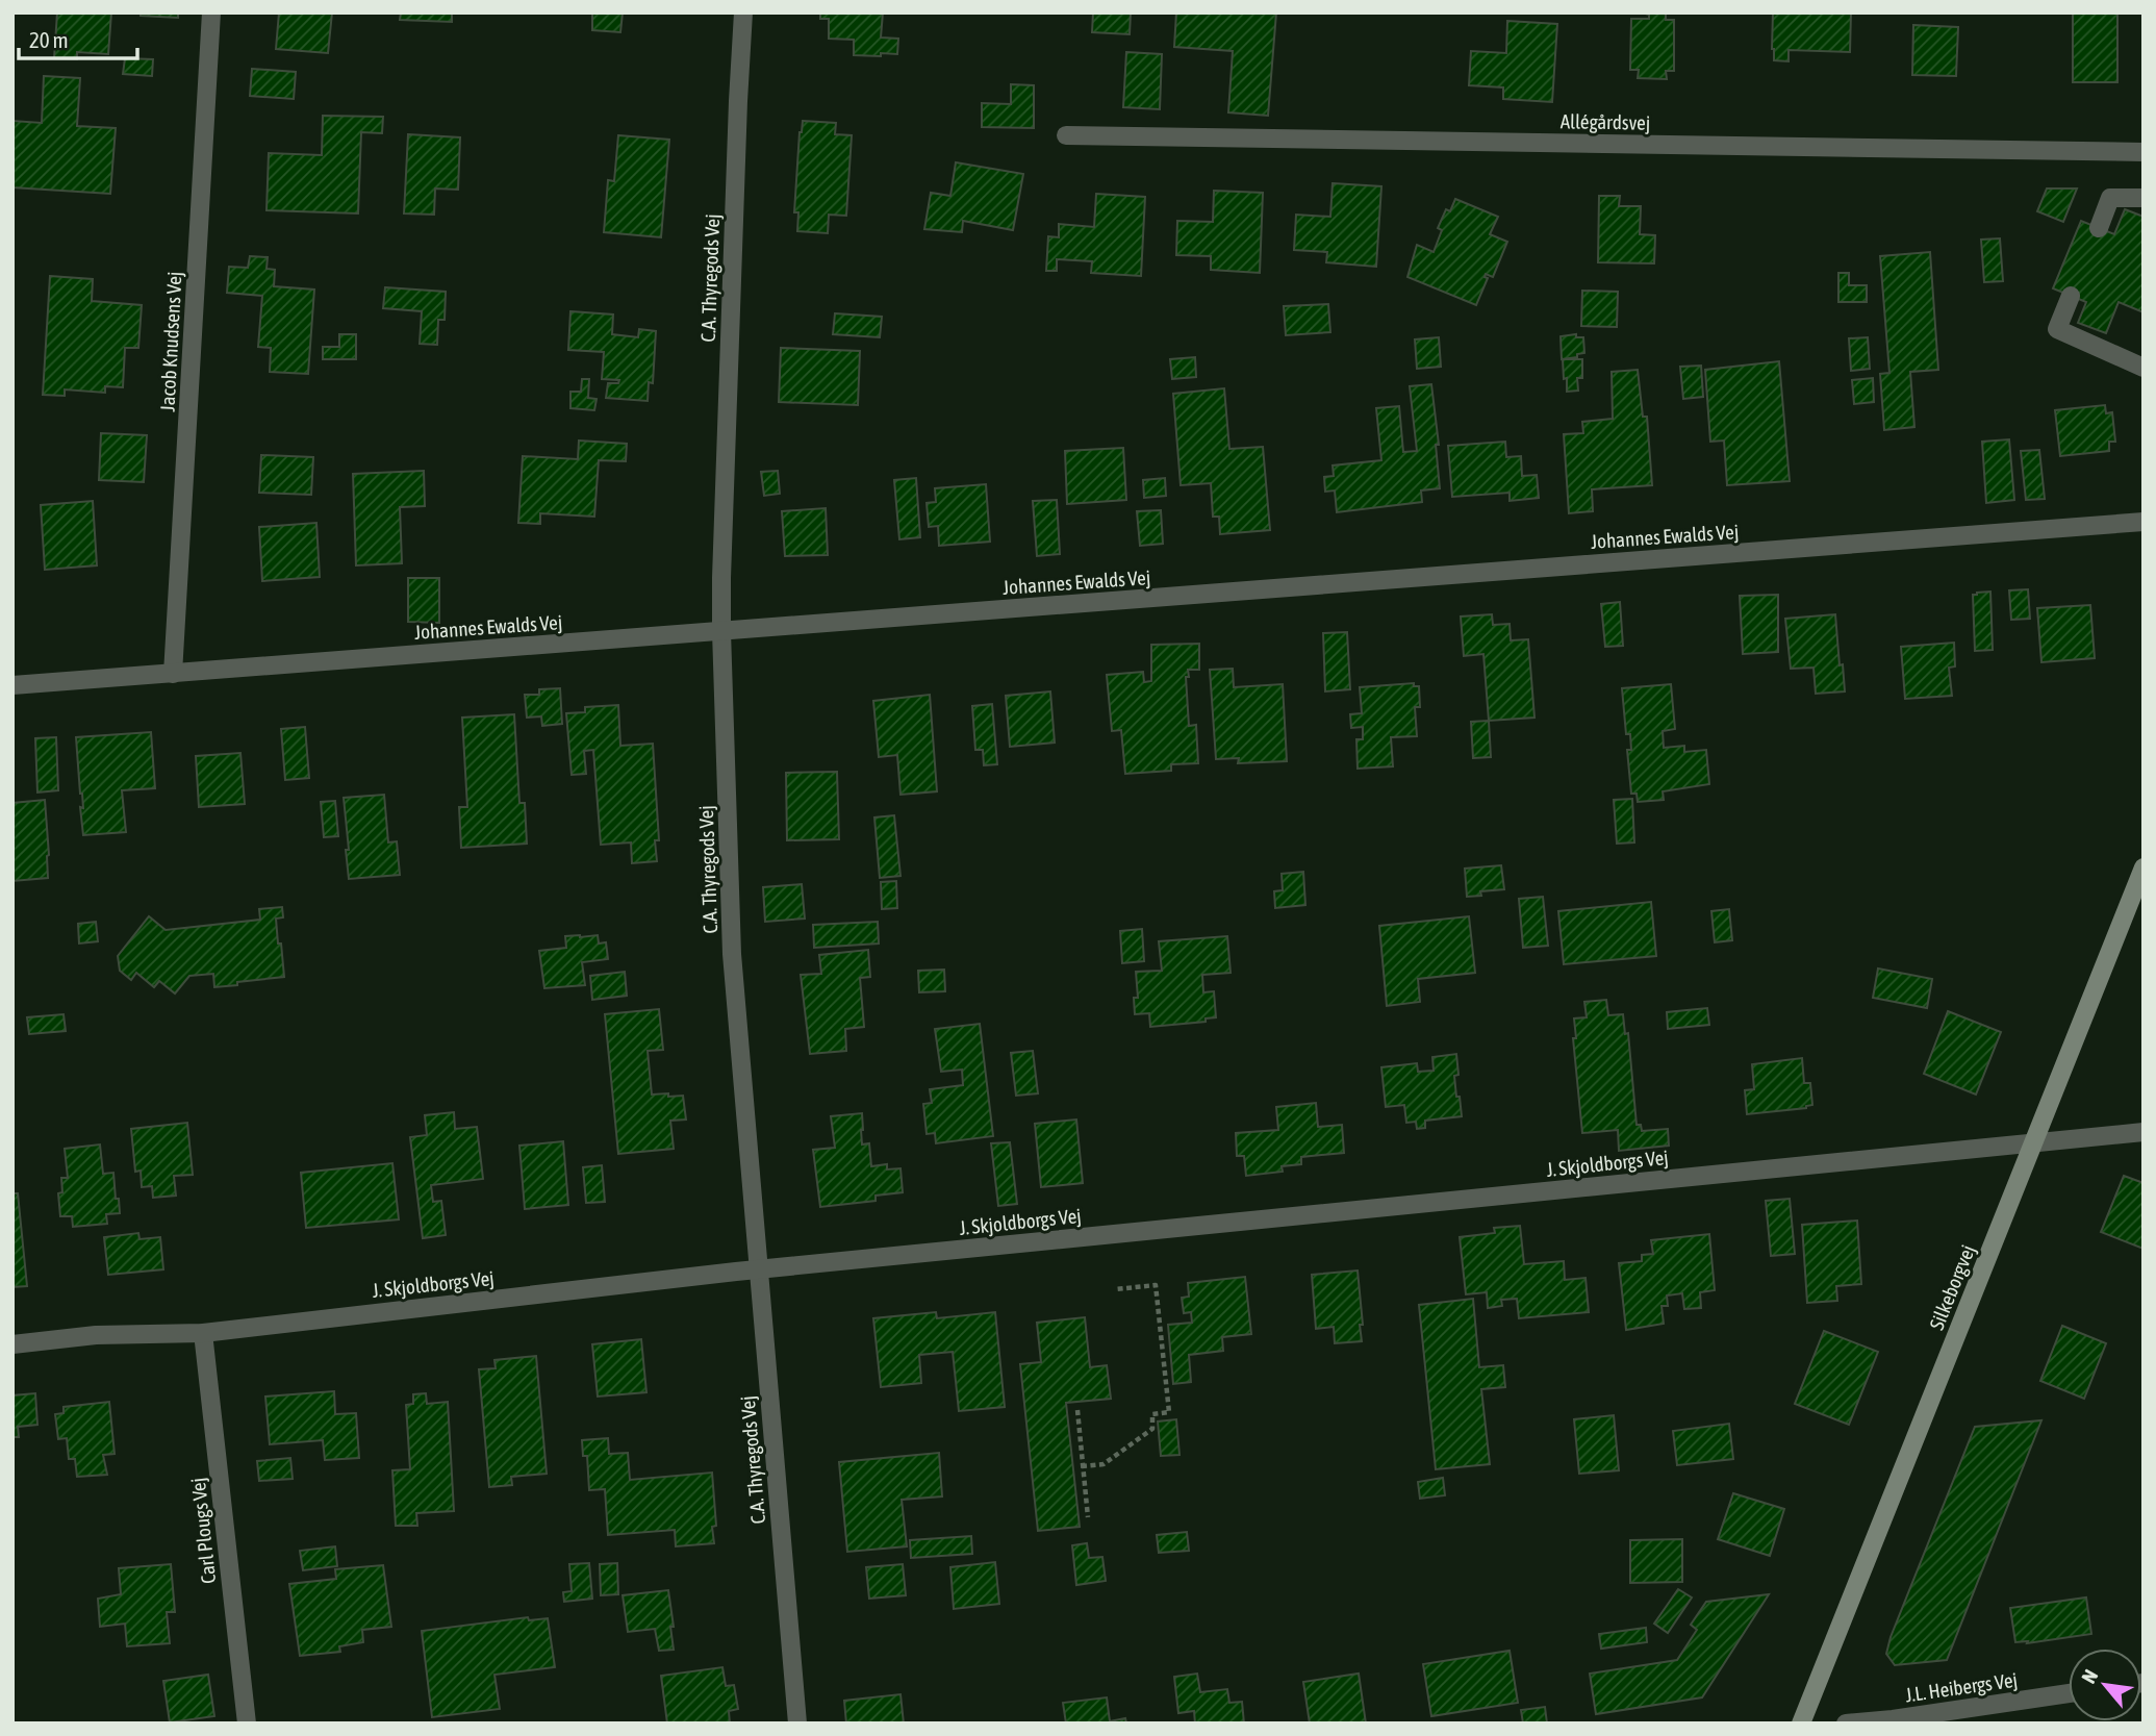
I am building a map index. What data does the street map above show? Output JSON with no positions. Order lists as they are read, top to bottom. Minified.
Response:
{"streets":{"street":["Allégårdsvej","C.A. Thyregods Vej","Jacob Knudsens Vej","Johannes Ewalds Vej","J. Skjoldborgs Vej","Silkeborgvej","Carl Plougs Vej","J.L. Heibergs Vej"]},"crossings":[["C.A. Thyregods Vej","Johannes Ewalds Vej"],["C.A. Thyregods Vej","J. Skjoldborgs Vej"],["Jacob Knudsens Vej","Johannes Ewalds Vej"],["J. Skjoldborgs Vej","Silkeborgvej"],["J. Skjoldborgs Vej","Carl Plougs Vej"]],"scale_bar":"20 m","north":"top left"}
